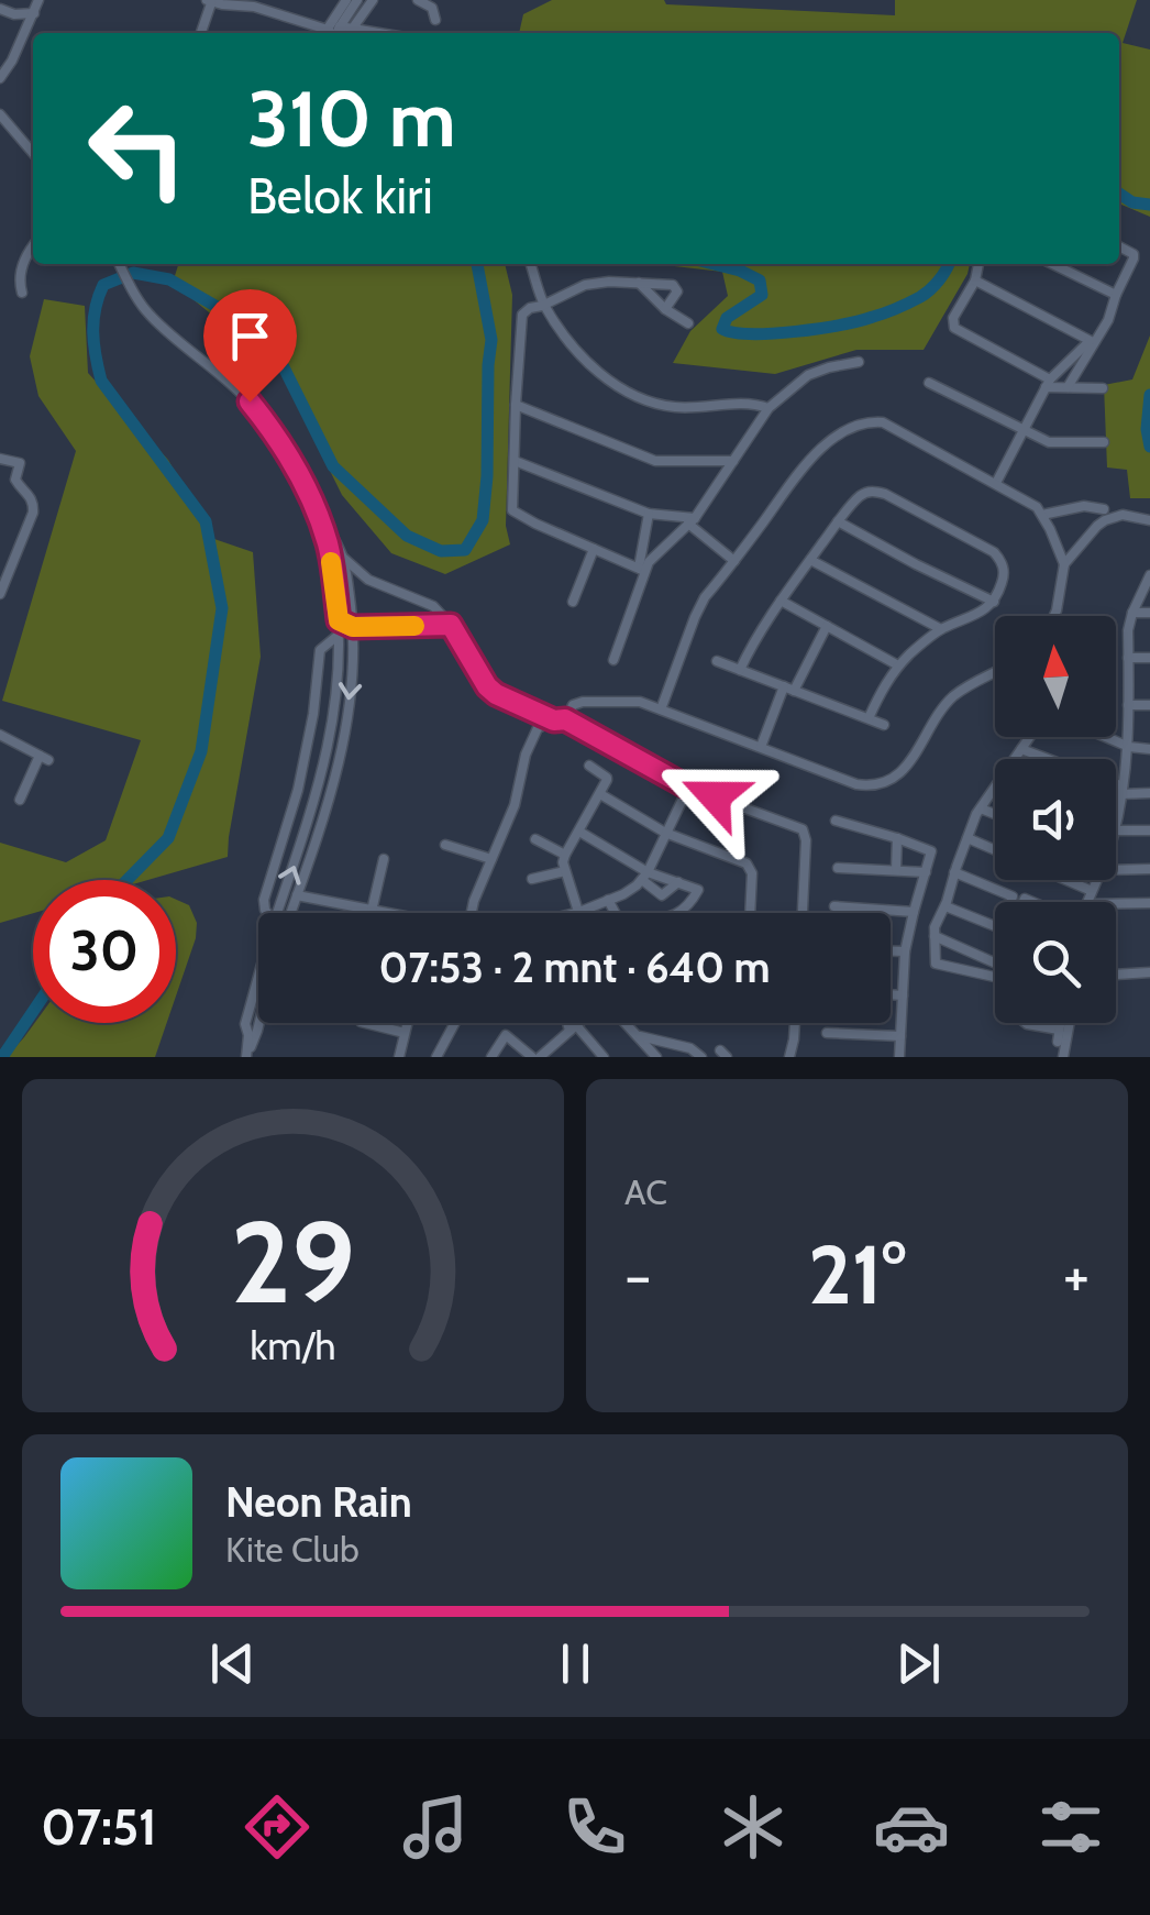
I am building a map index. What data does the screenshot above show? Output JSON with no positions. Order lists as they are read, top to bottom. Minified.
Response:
{"north":"top","page":{"turn":["310 m","Belok kiri"],"limit":"30","trip":"07:53 · 2 mnt · 640 m","tile":"AC","heat":["−","21°","+"],"song":["Neon Rain","Kite Club"],"tabs":"07:51","gauge":["29","km/h"]}}
